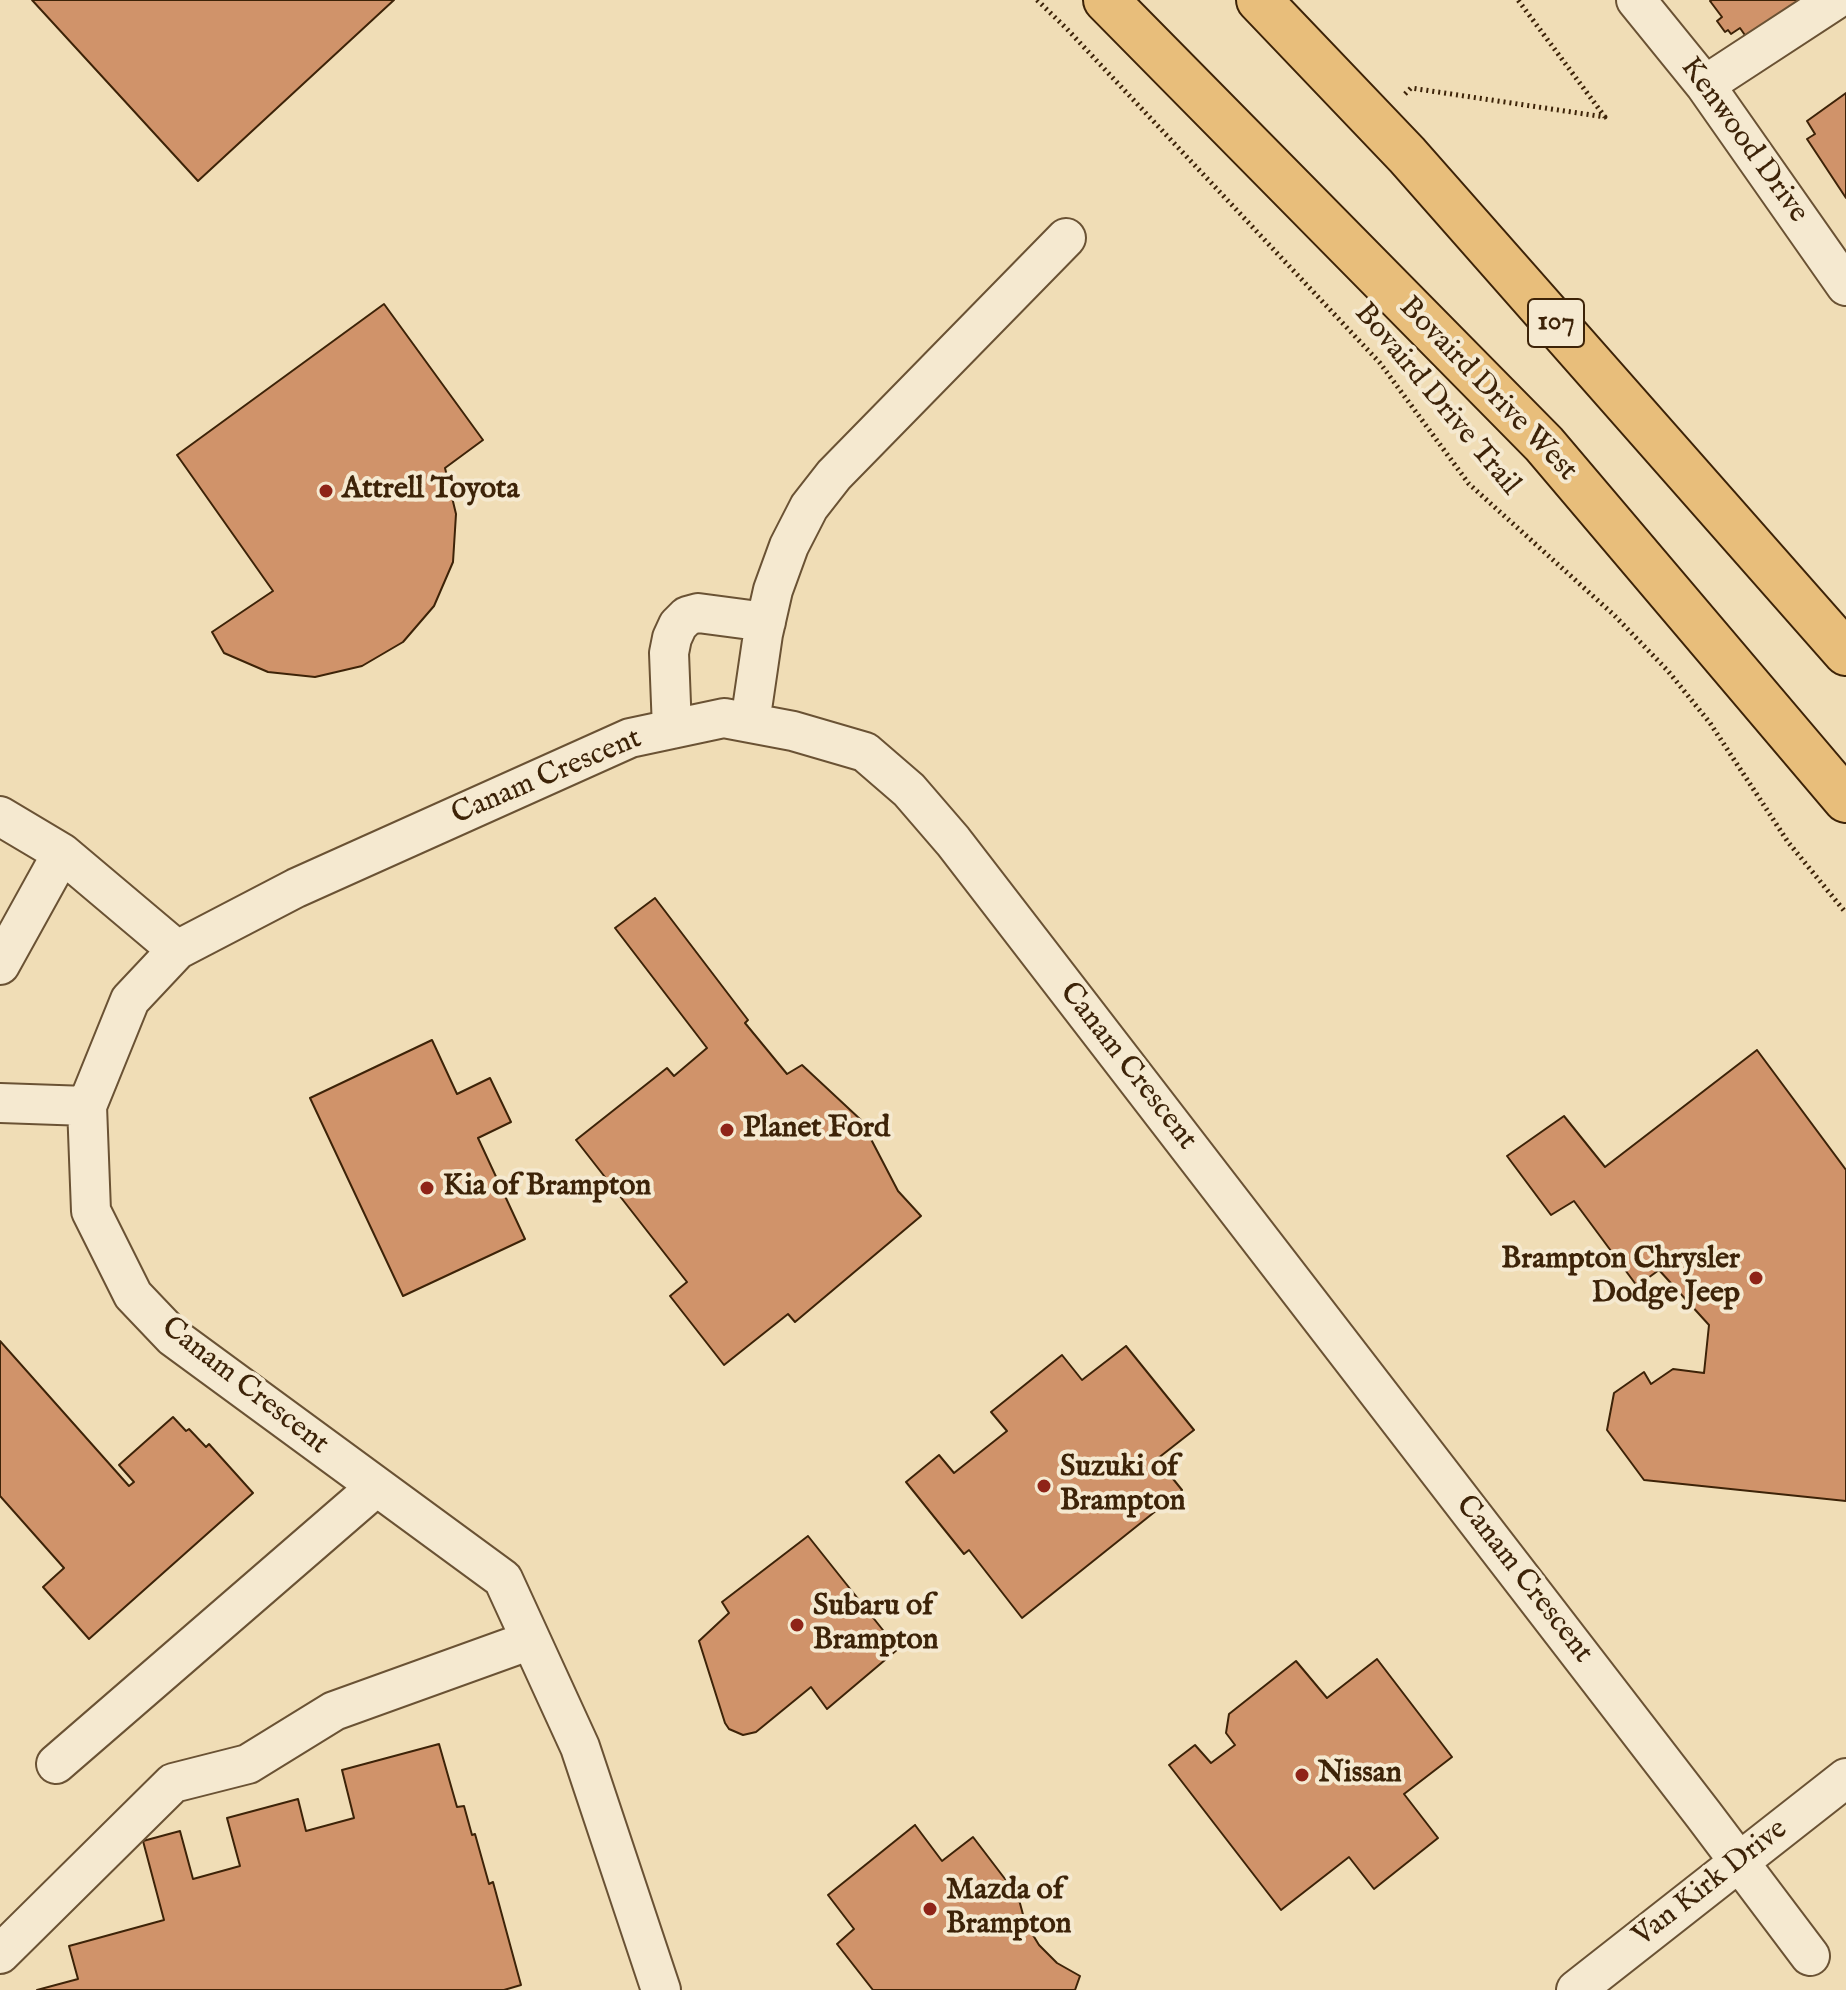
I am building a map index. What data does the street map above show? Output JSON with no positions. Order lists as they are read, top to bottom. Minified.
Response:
{"streets":{"main road":["107","Bovaird Drive West"],"street":["Kenwood Drive","Canam Crescent","Van Kirk Drive"],"path":["Bovaird Drive Trail"]},"crossings":[["Canam Crescent","Van Kirk Drive"]],"places":["Attrell Toyota","Planet Ford","Kia of Brampton","Brampton Chrysler Dodge Jeep","Suzuki of Brampton","Subaru of Brampton","Nissan","Mazda of Brampton"]}
